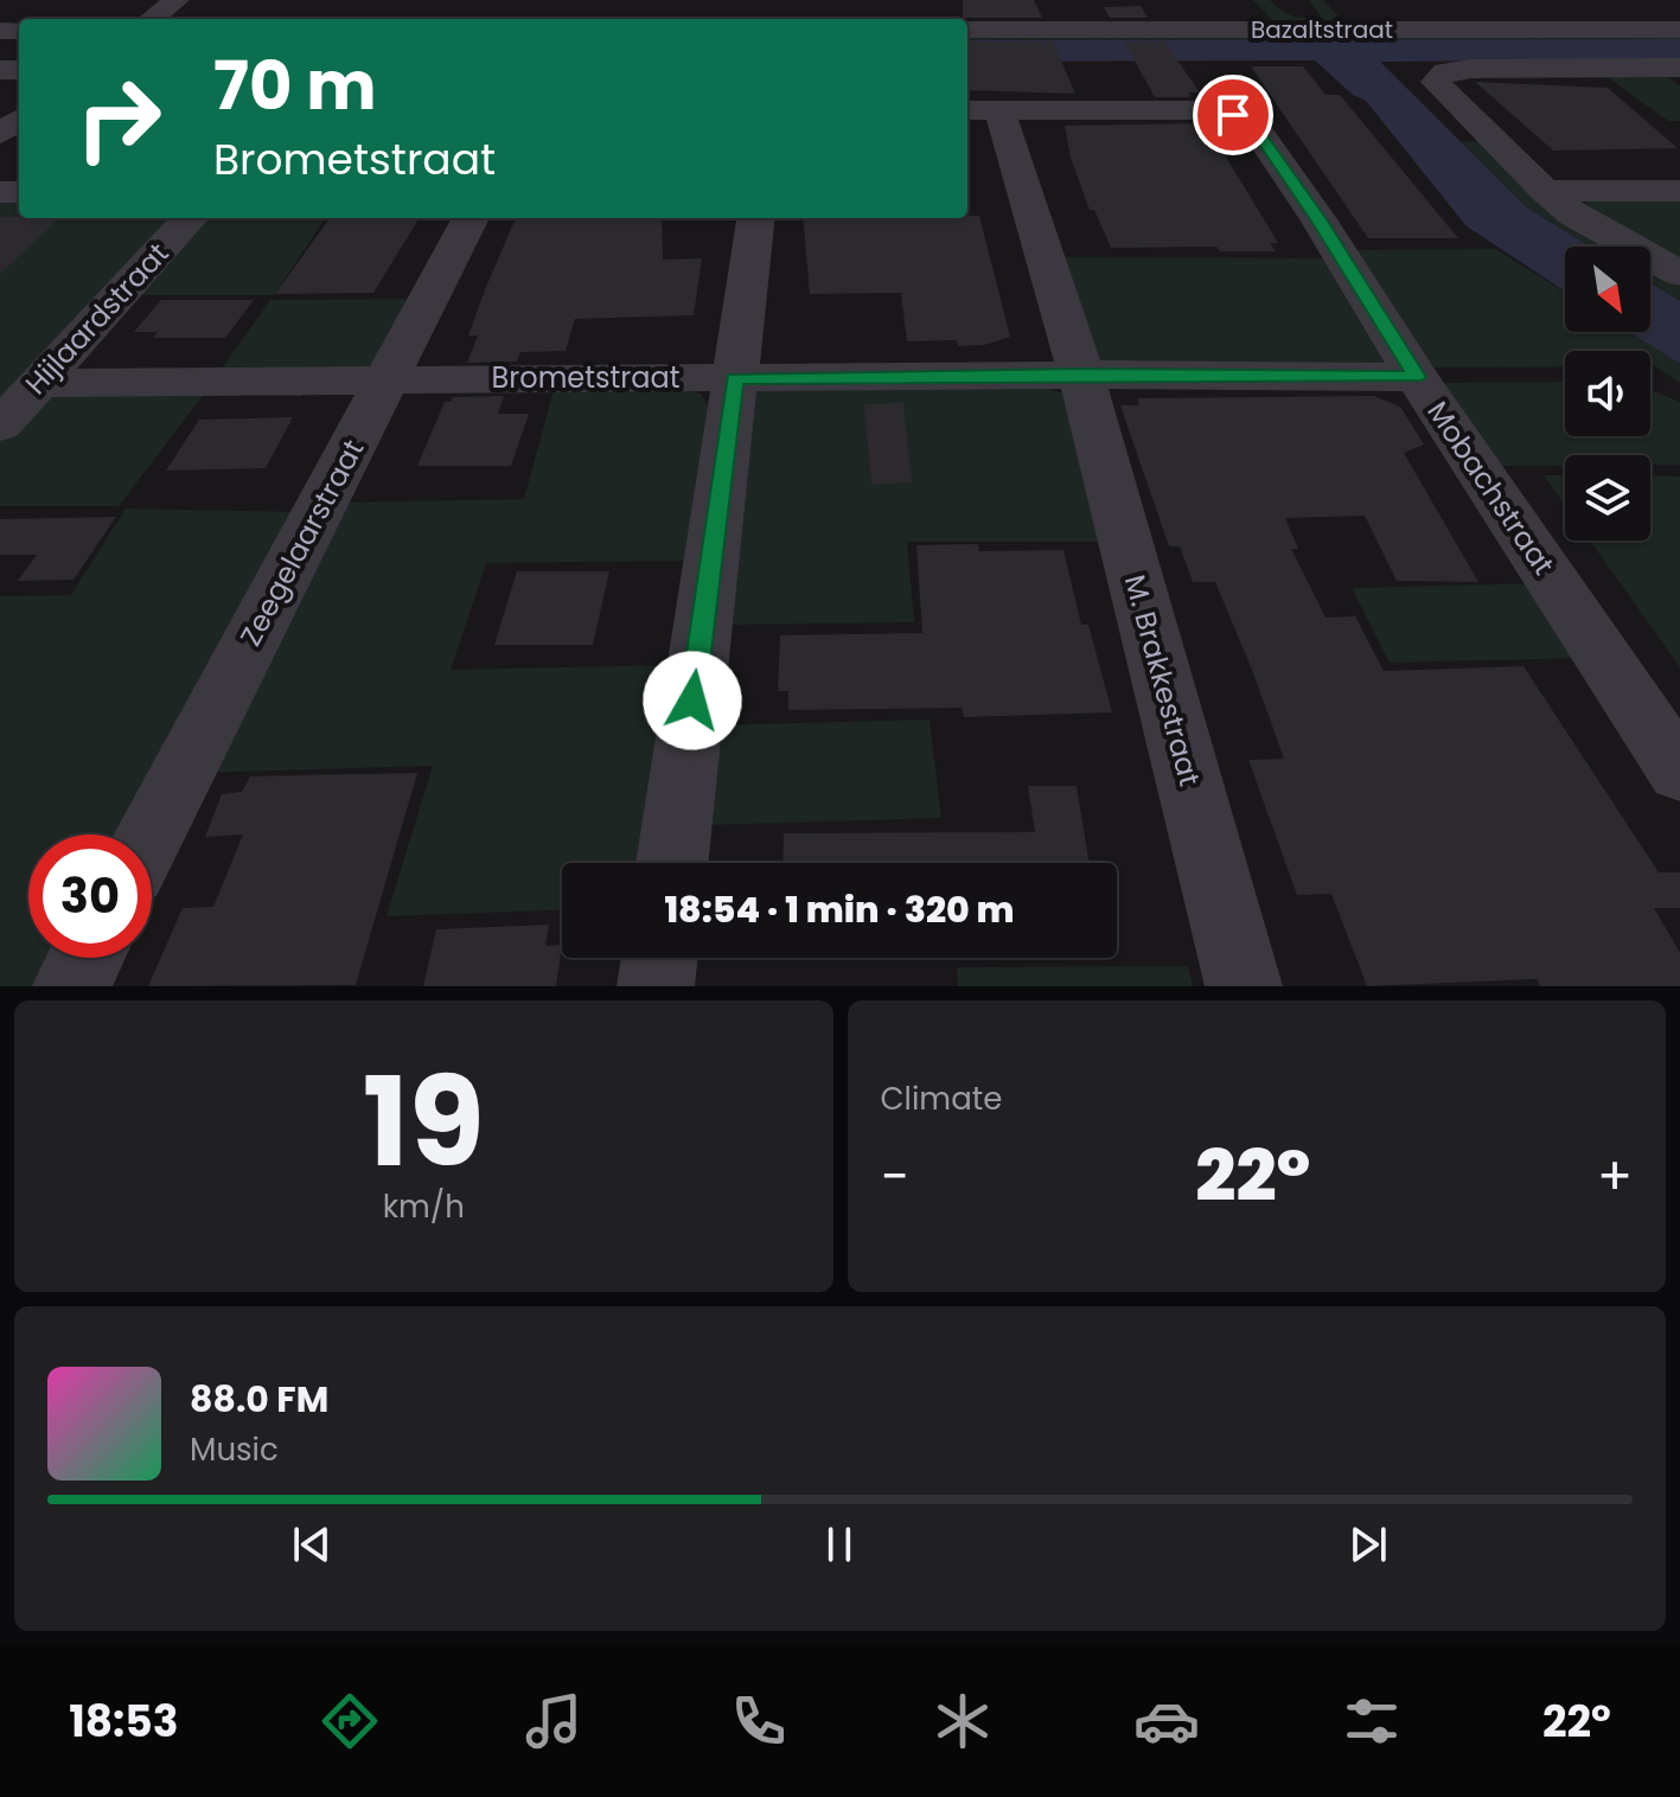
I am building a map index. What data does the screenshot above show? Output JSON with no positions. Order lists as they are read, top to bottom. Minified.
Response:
{"streets":{"street":["Bazaltstraat","Hijlaardstraat","Brometstraat","Mobachstraat","Zeegelaarstraat","M. Brakkestraat"]},"crossings":[["Hijlaardstraat","Brometstraat"],["Brometstraat","Mobachstraat"],["Brometstraat","Zeegelaarstraat"],["Brometstraat","M. Brakkestraat"],["Mobachstraat","M. Brakkestraat"]],"north":"bottom right","page":{"turn":["70 m","Brometstraat"],"limit":"30","trip":"18:54 · 1 min · 320 m","tile":[["19","km/h"],"Climate"],"heat":["−","22°","+"],"song":["88.0 FM","Music"],"tabs":["18:53","22°"]}}
